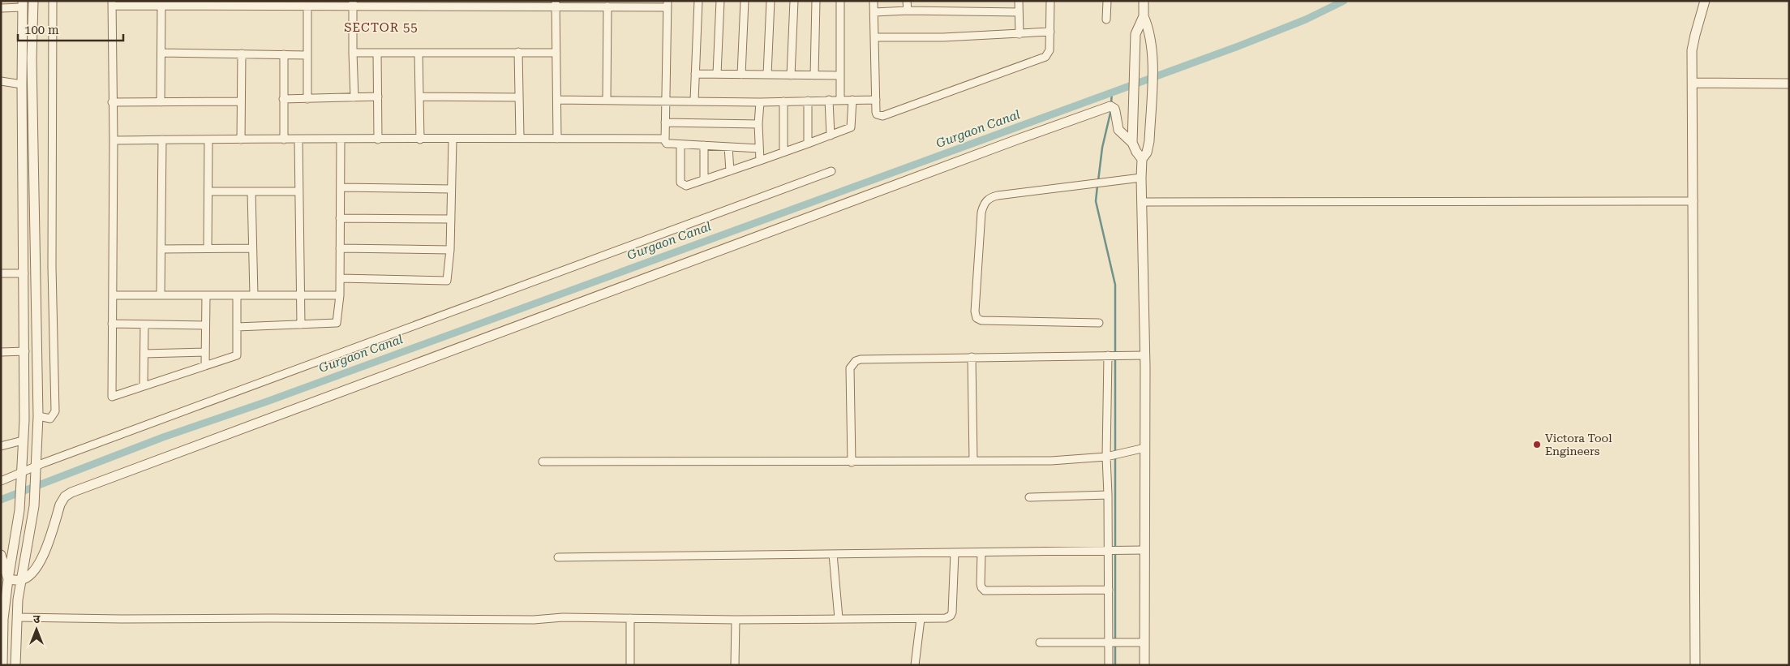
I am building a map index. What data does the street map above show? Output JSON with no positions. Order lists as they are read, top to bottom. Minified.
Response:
{"districts":["SECTOR 55"],"water":["Gurgaon Canal"],"places":["Victora Tool Engineers"],"scale_bar":"100 m","north":"top"}
